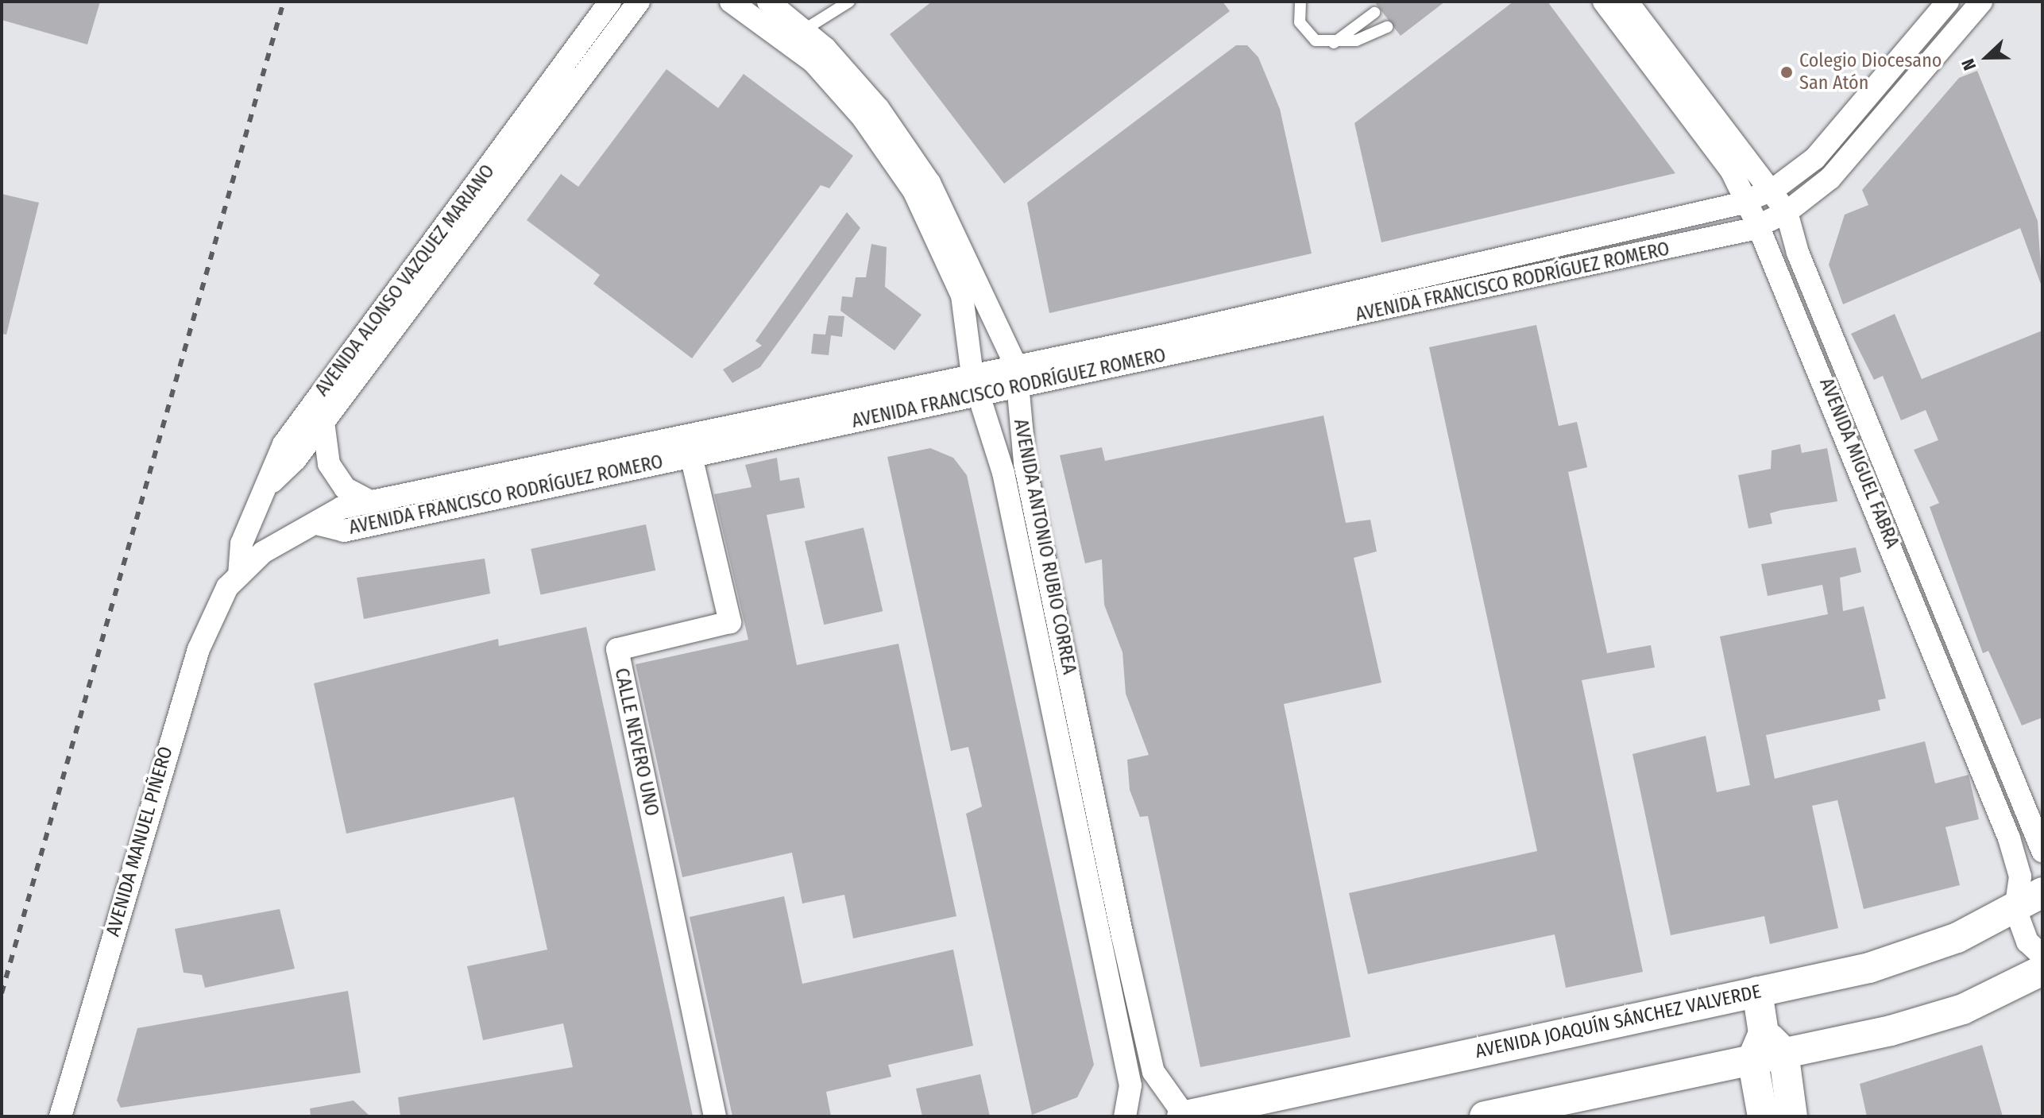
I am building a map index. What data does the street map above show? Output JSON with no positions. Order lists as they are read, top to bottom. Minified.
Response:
{"streets":{"main road":["AVENIDA JOAQUÍN SÁNCHEZ VALVERDE"],"street":["AVENIDA ALONSO VAZQUEZ MARIANO","AVENIDA FRANCISCO RODRÍGUEZ ROMERO","AVENIDA MIGUEL FABRA","AVENIDA ANTONIO RUBIO CORREA","CALLE NEVERO UNO","AVENIDA MANUEL PIÑERO"]},"crossings":[["AVENIDA ALONSO VAZQUEZ MARIANO","AVENIDA FRANCISCO RODRÍGUEZ ROMERO"],["AVENIDA FRANCISCO RODRÍGUEZ ROMERO","AVENIDA MIGUEL FABRA"],["AVENIDA FRANCISCO RODRÍGUEZ ROMERO","AVENIDA ANTONIO RUBIO CORREA"],["AVENIDA FRANCISCO RODRÍGUEZ ROMERO","CALLE NEVERO UNO"],["AVENIDA FRANCISCO RODRÍGUEZ ROMERO","AVENIDA MANUEL PIÑERO"],["AVENIDA MIGUEL FABRA","AVENIDA JOAQUÍN SÁNCHEZ VALVERDE"],["AVENIDA ANTONIO RUBIO CORREA","AVENIDA JOAQUÍN SÁNCHEZ VALVERDE"]],"places":["Colegio Diocesano San Atón"],"north":"left"}
